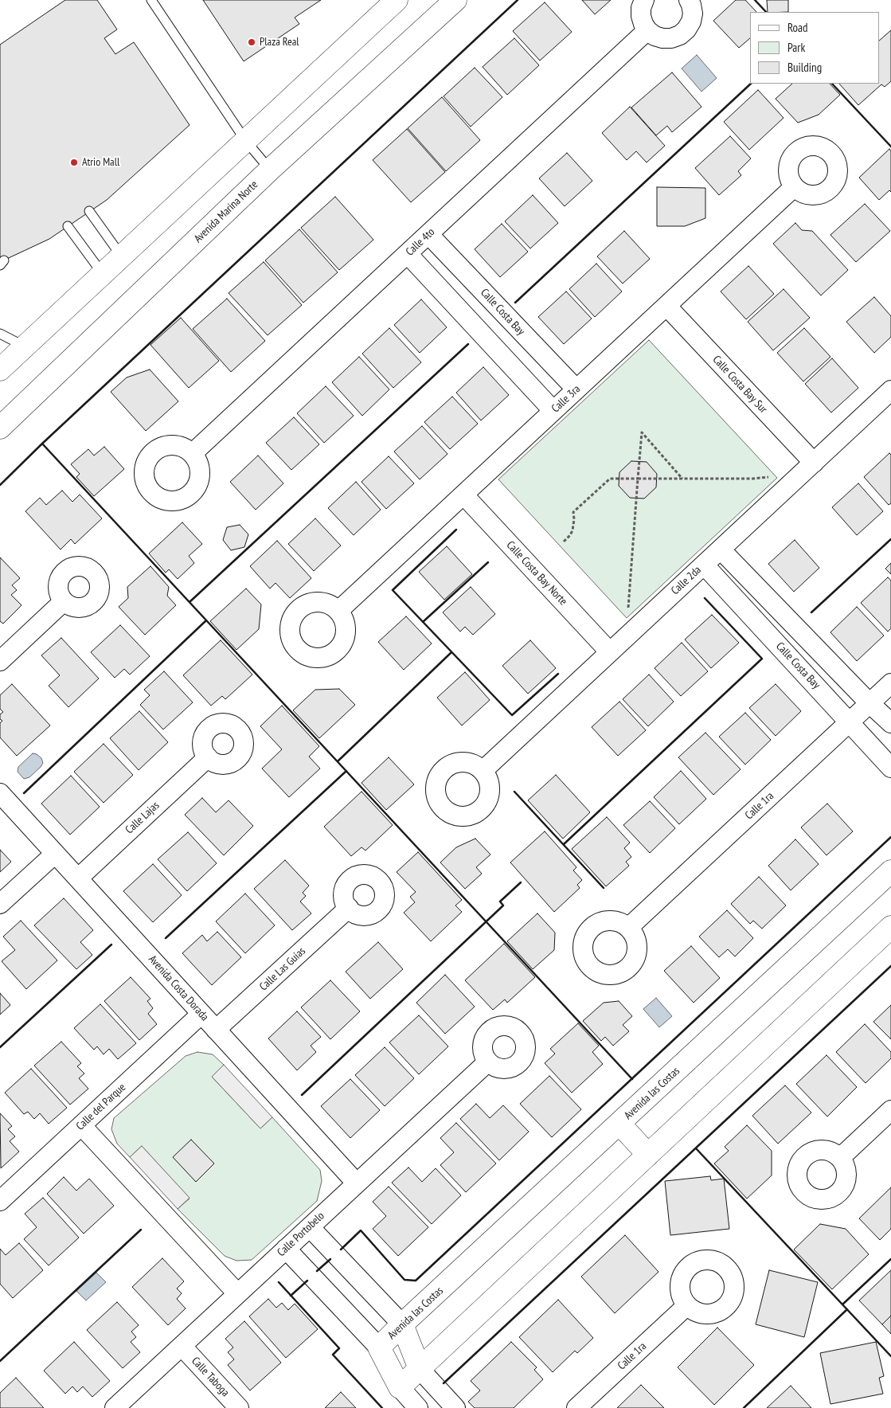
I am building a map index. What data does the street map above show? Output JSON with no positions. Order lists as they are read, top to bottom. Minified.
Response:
{"streets":{"street":["Avenida Marina Norte","Calle 4to","Calle Costa Bay","Calle Costa Bay Sur","Calle 3ra","Calle Costa Bay Norte","Calle 2da","Calle 1ra","Calle Lajas","Calle Las Guias","Avenida Costa Dorada","Avenida las Costas","Calle del Parque","Calle Portobelo","Calle Taboga"]},"crossings":[["Calle 4to","Calle Costa Bay"],["Calle Costa Bay","Calle 3ra"],["Calle Costa Bay","Calle 2da"],["Calle Costa Bay","Calle 1ra"],["Calle Costa Bay Sur","Calle 3ra"],["Calle Costa Bay Sur","Calle 2da"],["Calle 3ra","Calle Costa Bay Norte"],["Calle Costa Bay Norte","Calle 2da"],["Calle Lajas","Avenida Costa Dorada"],["Calle Las Guias","Avenida Costa Dorada"],["Avenida Costa Dorada","Calle del Parque"],["Avenida Costa Dorada","Calle Portobelo"],["Calle Portobelo","Calle Taboga"]],"places":["Plaza Real","Atrio Mall"],"legend":["Road","Park","Building"]}
